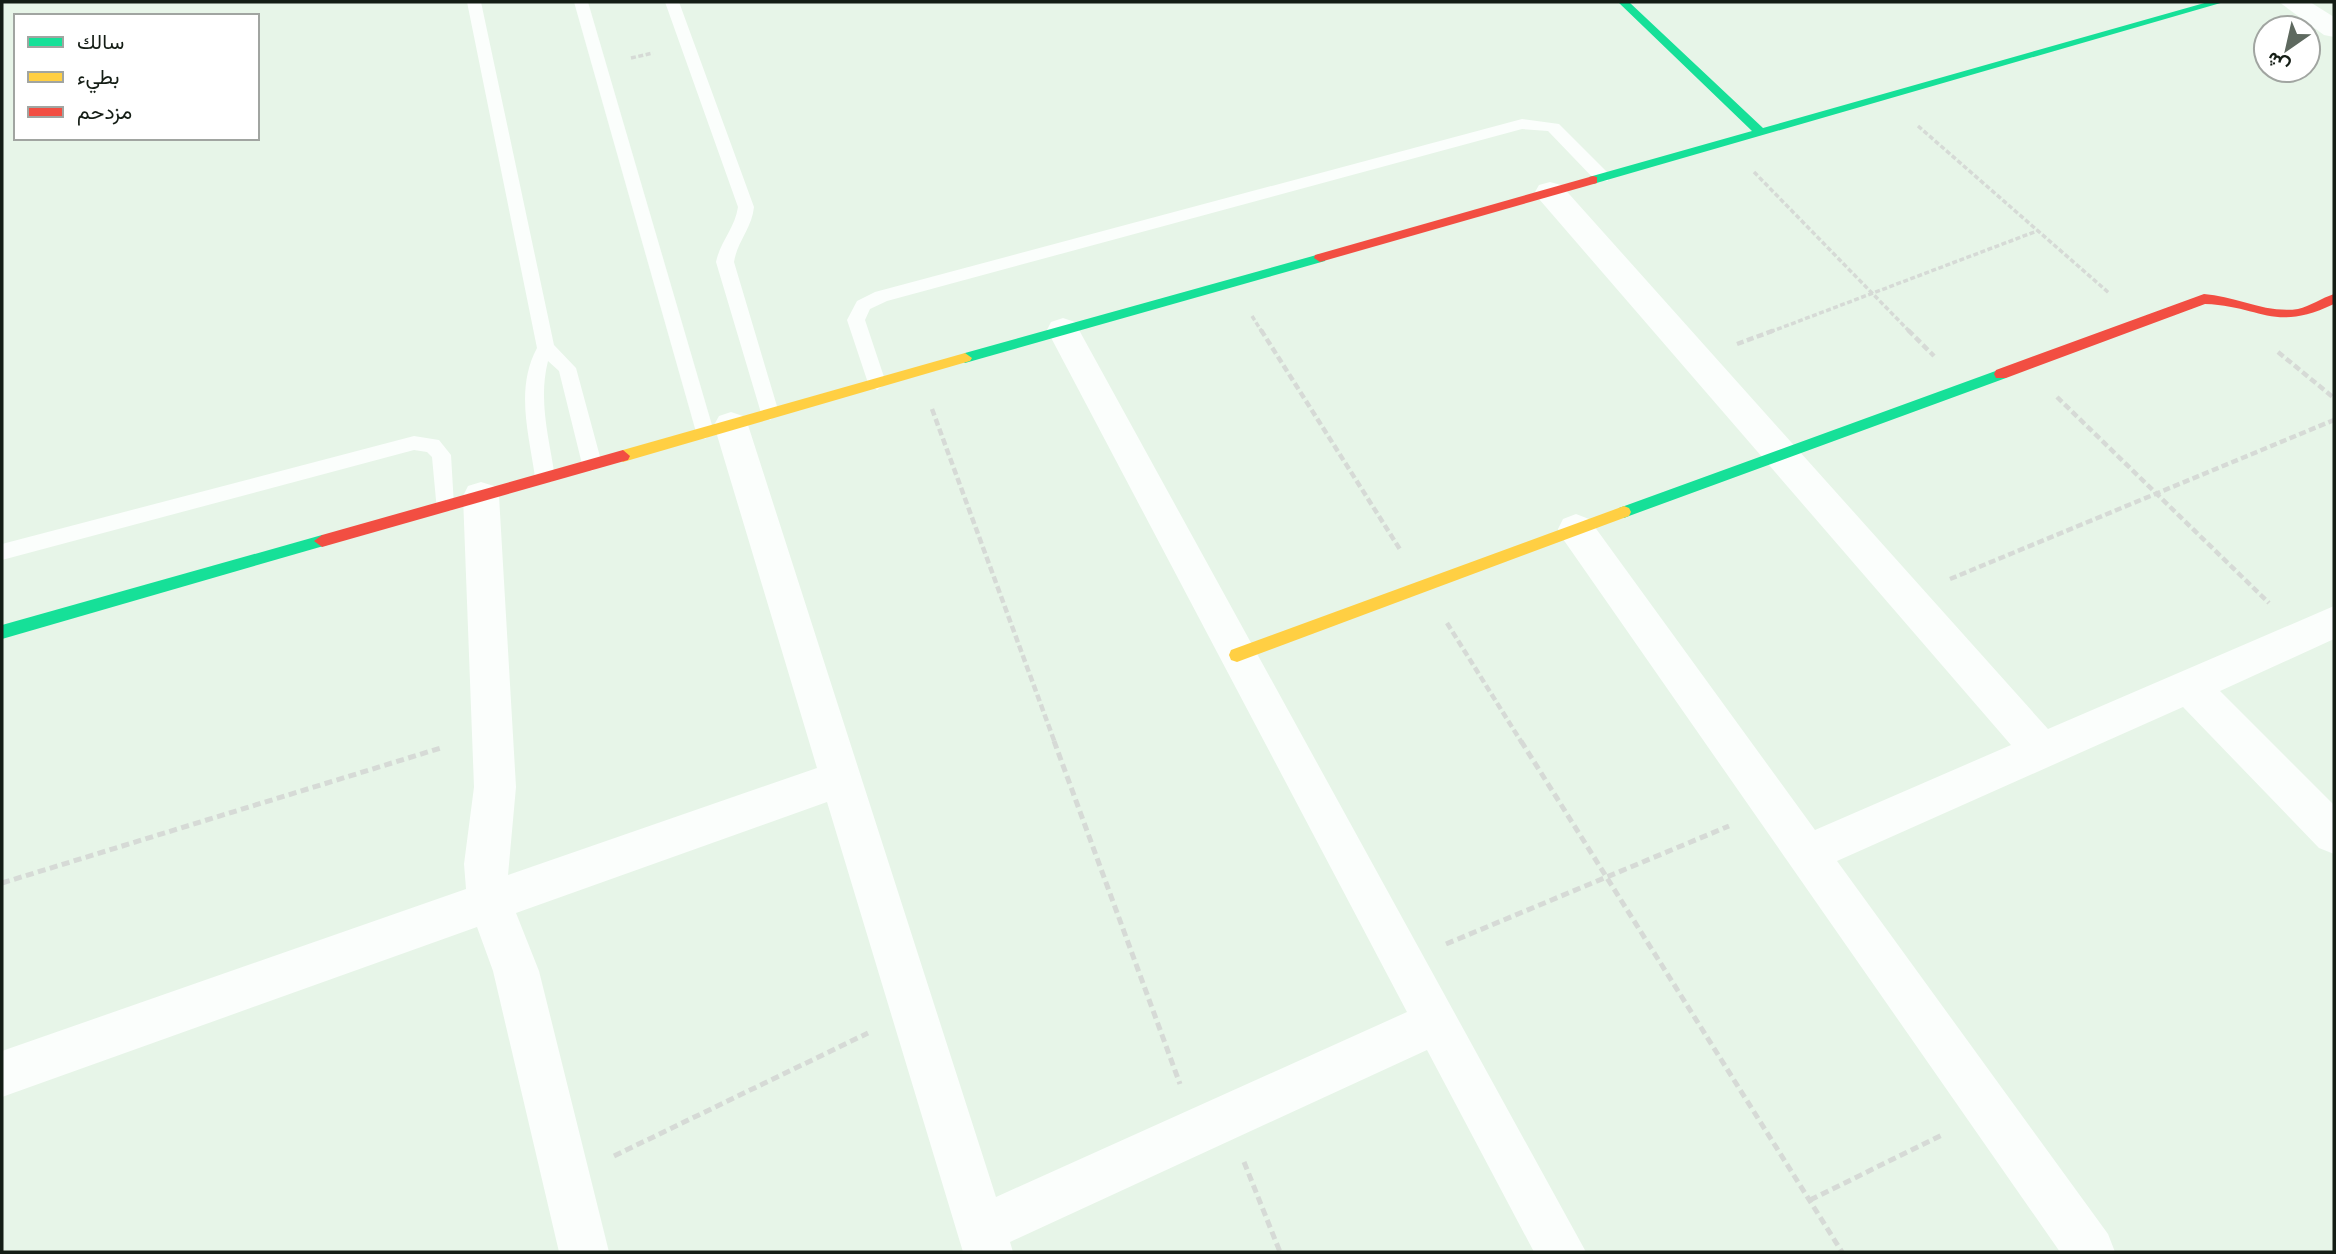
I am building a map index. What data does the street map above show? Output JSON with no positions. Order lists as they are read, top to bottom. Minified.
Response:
{"legend":["سالك","بطيء","مزدحم"],"north":"bottom left"}
